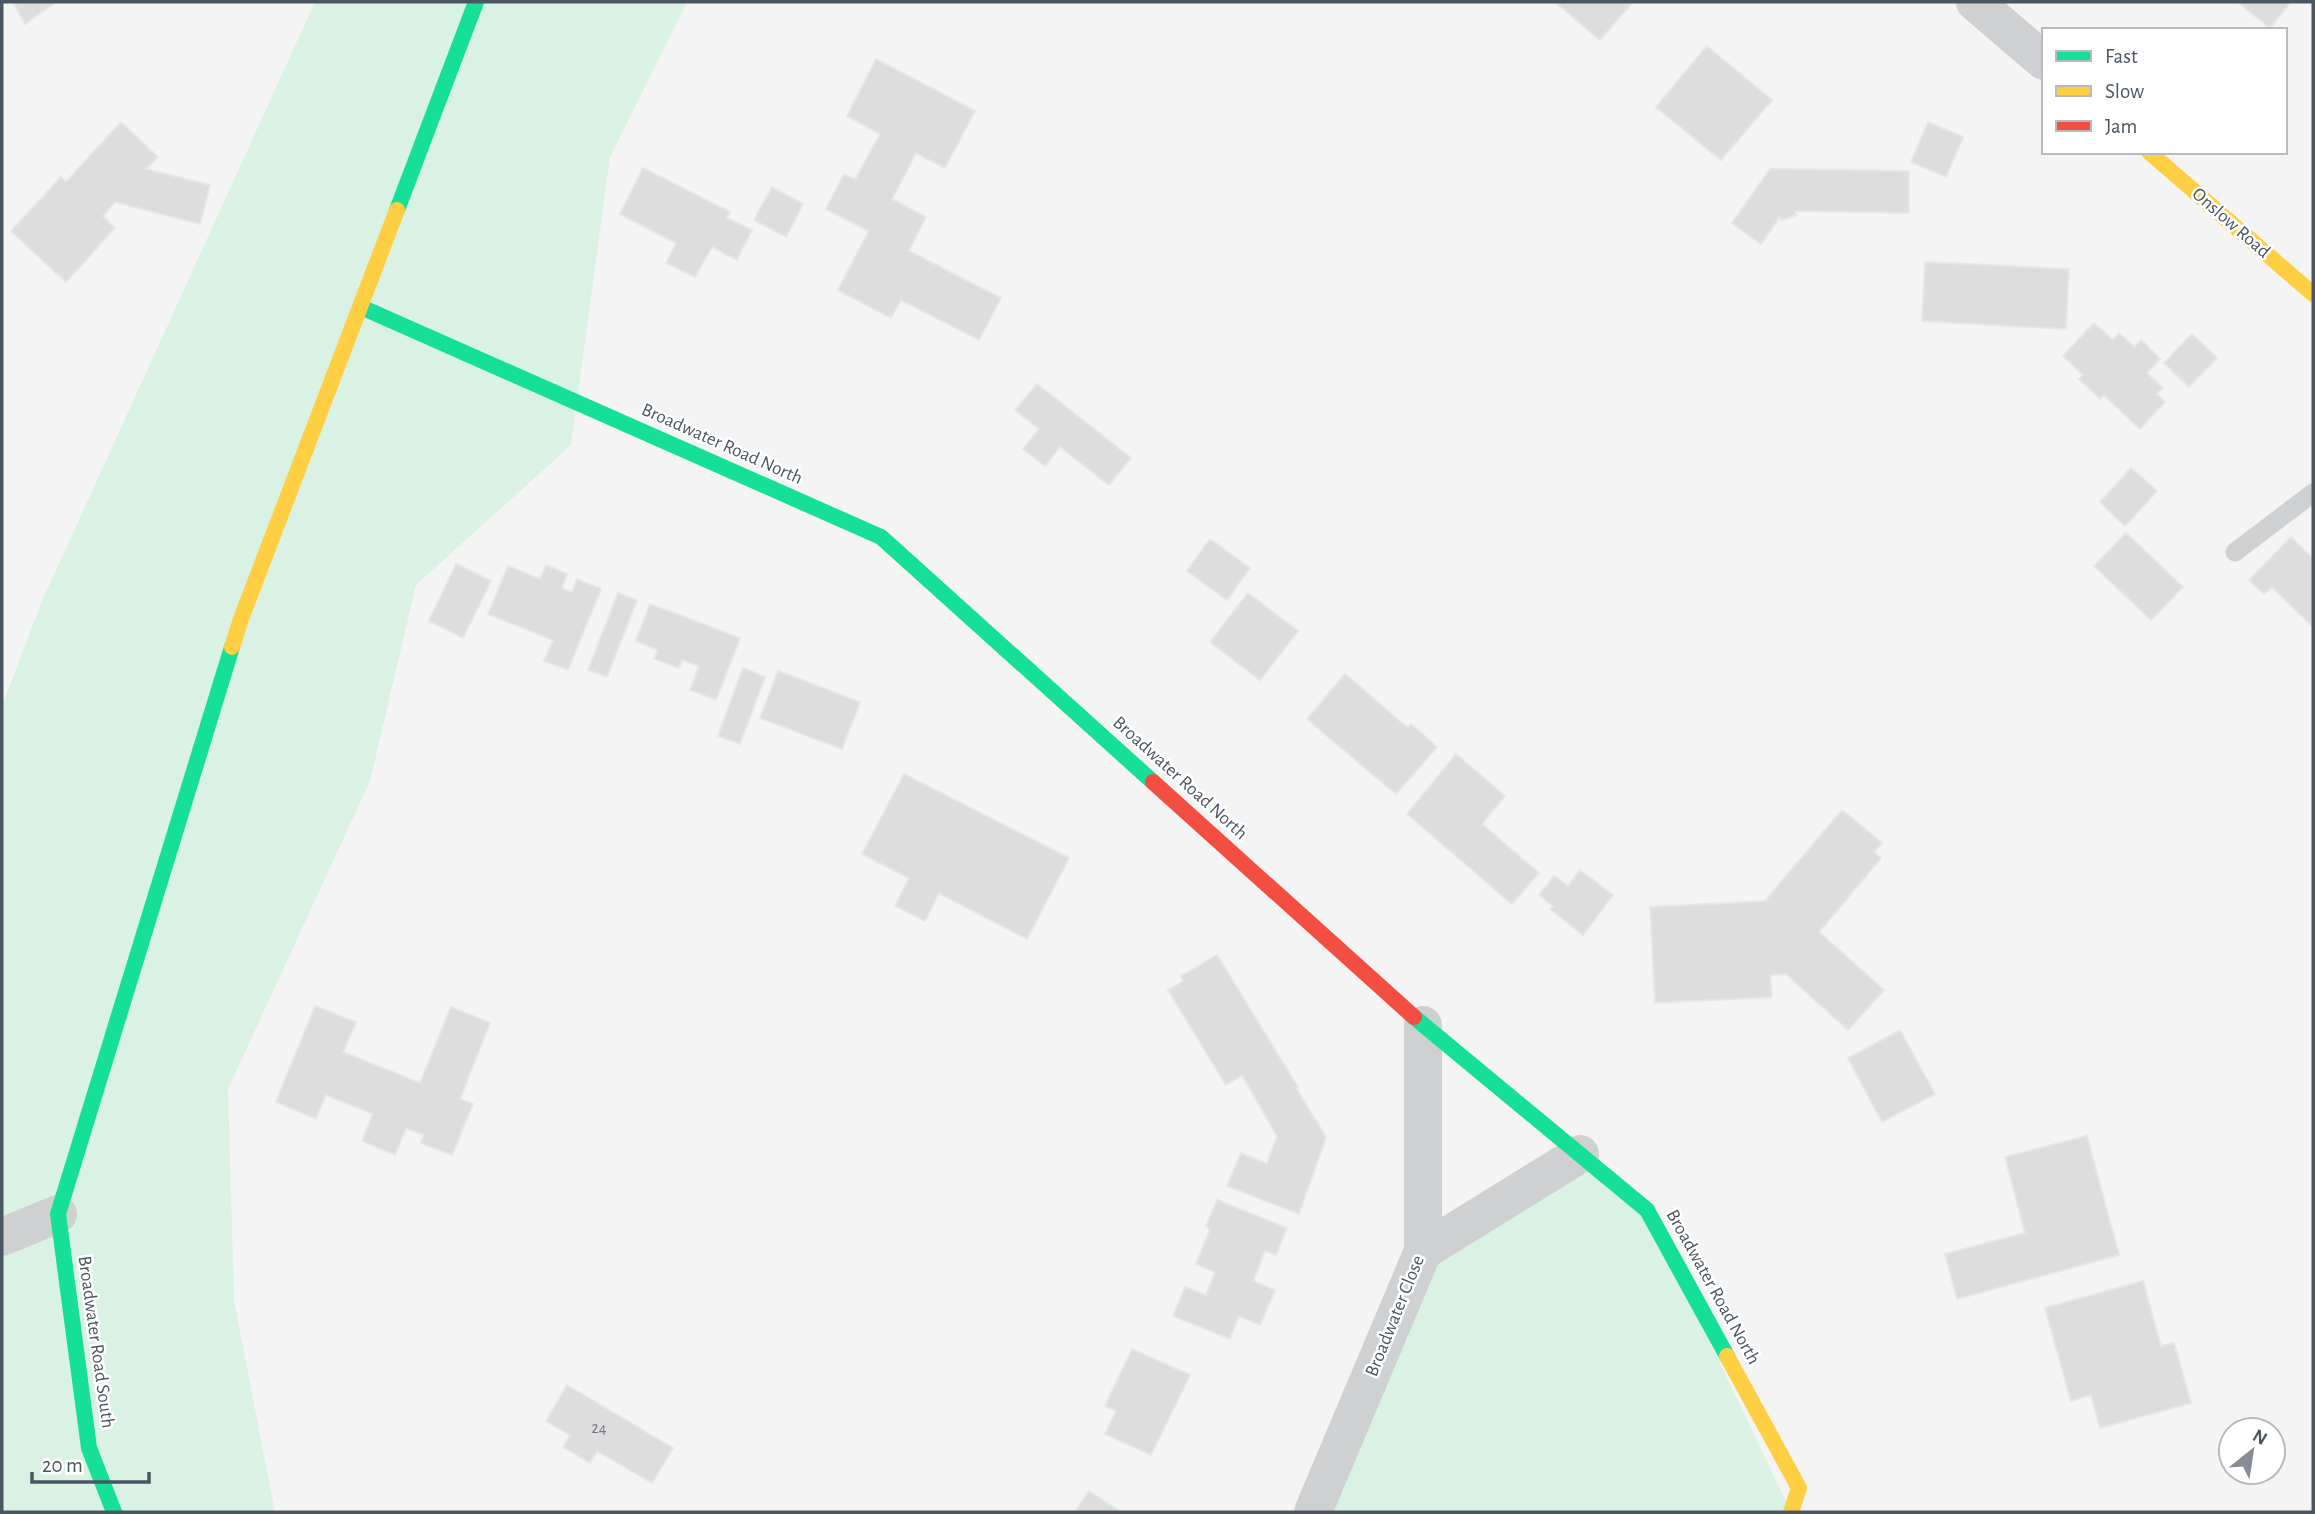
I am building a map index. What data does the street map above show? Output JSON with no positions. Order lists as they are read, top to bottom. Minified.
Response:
{"streets":{"street":["Onslow Road","Broadwater Road North","Broadwater Close","Broadwater Road South"]},"crossings":[["Broadwater Road North","Broadwater Close"]],"house_numbers":["24"],"legend":["Fast","Slow","Jam"],"scale_bar":"20 m","north":"top right"}
